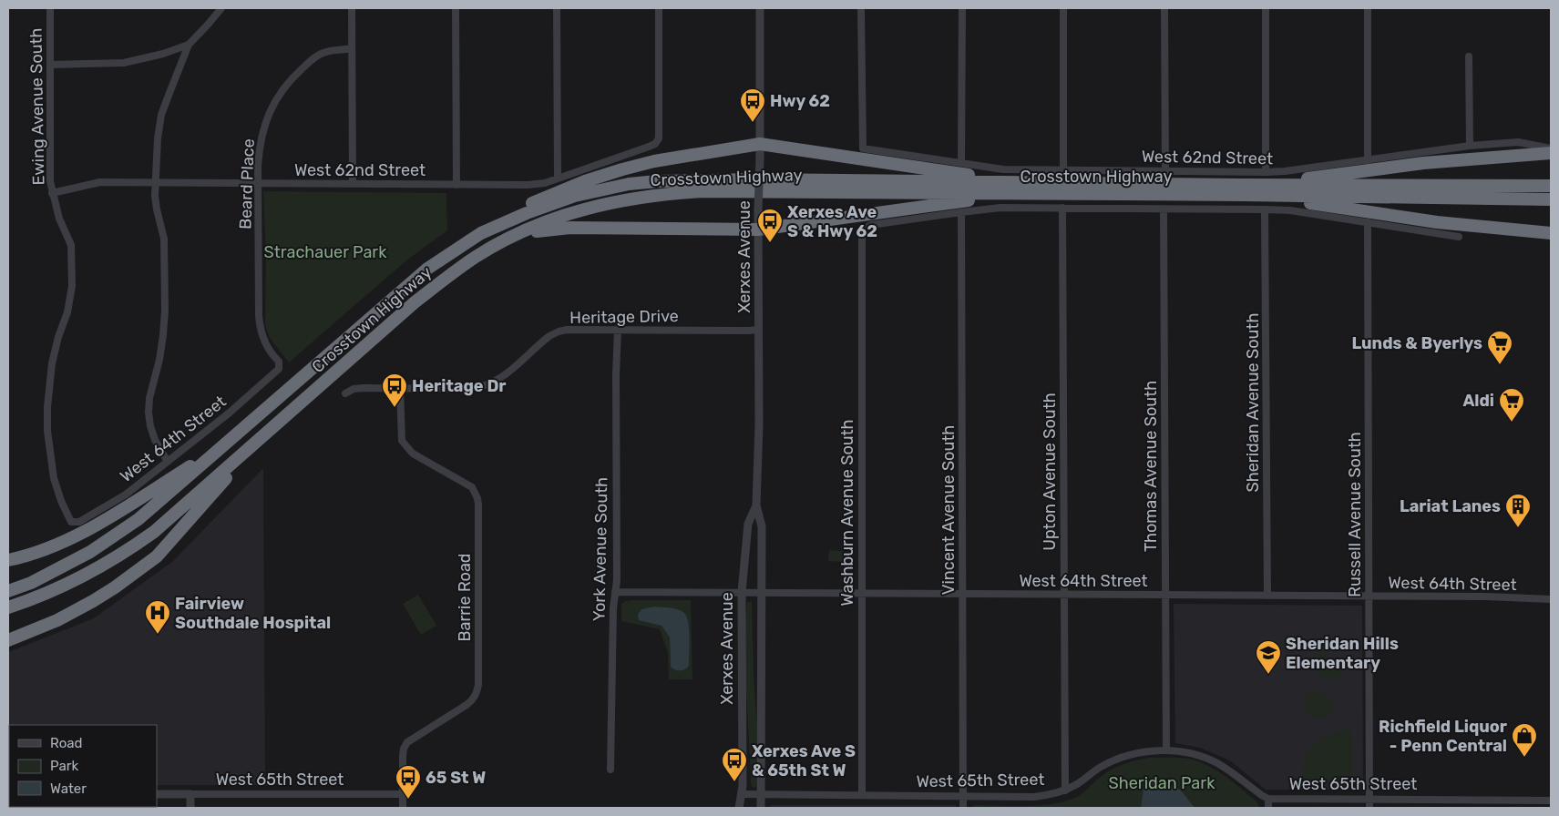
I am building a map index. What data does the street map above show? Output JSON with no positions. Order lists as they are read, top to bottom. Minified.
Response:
{"streets":{"highway":["Crosstown Highway"],"street":["Ewing Avenue South","West 62nd Street","Beard Place","Xerxes Avenue","Heritage Drive","Sheridan Avenue South","West 64th Street","Thomas Avenue South","Upton Avenue South","Vincent Avenue South","Washburn Avenue South","Russell Avenue South","York Avenue South","Barrie Road","West 65th Street"]},"crossings":[["Ewing Avenue South","West 62nd Street"],["Ewing Avenue South","West 64th Street"],["West 62nd Street","Beard Place"],["Beard Place","West 64th Street"],["Xerxes Avenue","Heritage Drive"],["Xerxes Avenue","West 64th Street"],["Xerxes Avenue","West 65th Street"],["Heritage Drive","York Avenue South"],["Heritage Drive","Barrie Road"],["Sheridan Avenue South","West 64th Street"],["West 64th Street","Thomas Avenue South"],["West 64th Street","Upton Avenue South"],["West 64th Street","Vincent Avenue South"],["West 64th Street","Washburn Avenue South"],["West 64th Street","Russell Avenue South"],["West 64th Street","York Avenue South"],["Thomas Avenue South","West 65th Street"],["Upton Avenue South","West 65th Street"],["Vincent Avenue South","Washburn Avenue South"],["Vincent Avenue South","West 65th Street"],["Washburn Avenue South","West 65th Street"],["Russell Avenue South","West 65th Street"],["Barrie Road","West 65th Street"]],"parks":["Strachauer Park","Sheridan Park"],"places":{"bus stop":["Hwy 62","Xerxes Ave S & Hwy 62","Heritage Dr","Xerxes Ave S & 65th St W","65 St W"],"supermarket":["Lunds & Byerlys","Aldi"],"building":["Lariat Lanes"],"hospital":["Fairview Southdale Hospital"],"school or university":["Sheridan Hills Elementary"],"shop":["Richfield Liquor - Penn Central"]},"legend":["Road","Park","Water"]}
